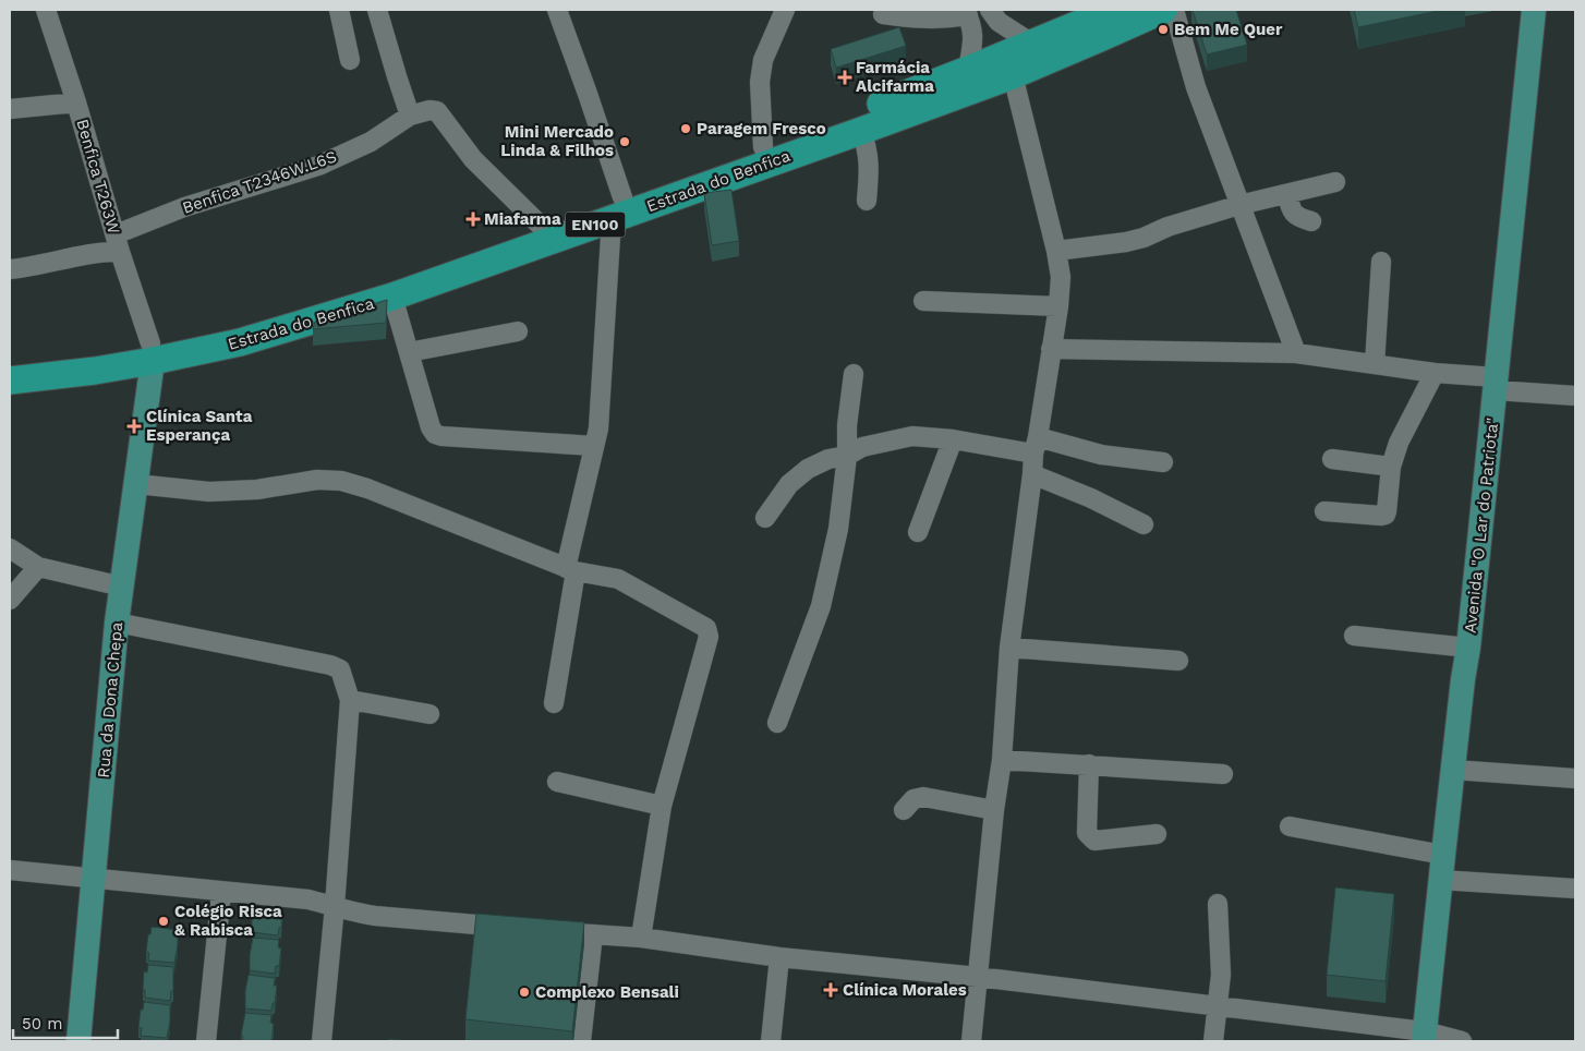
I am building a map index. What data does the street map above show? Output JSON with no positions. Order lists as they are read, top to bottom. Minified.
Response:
{"streets":{"highway":["Estrada do Benfica","EN100"],"main road":["Avenida \"O Lar do Patriota\"","Rua da Dona Chepa"],"street":["Benfica T263W","Benfica T2346W.L6S"]},"crossings":[["Benfica T263W","Estrada do Benfica"],["Benfica T263W","Benfica T2346W.L6S"],["Benfica T263W","Rua da Dona Chepa"],["Estrada do Benfica","Benfica T2346W.L6S"],["Estrada do Benfica","Rua da Dona Chepa"]],"places":{"other":["Bem Me Quer","Paragem Fresco","Mini Mercado Linda & Filhos","Colégio Risca & Rabisca","Complexo Bensali"],"health":["Farmácia Alcifarma","Miafarma","Clínica Santa Esperança","Clínica Morales"]},"scale_bar":"50 m"}
